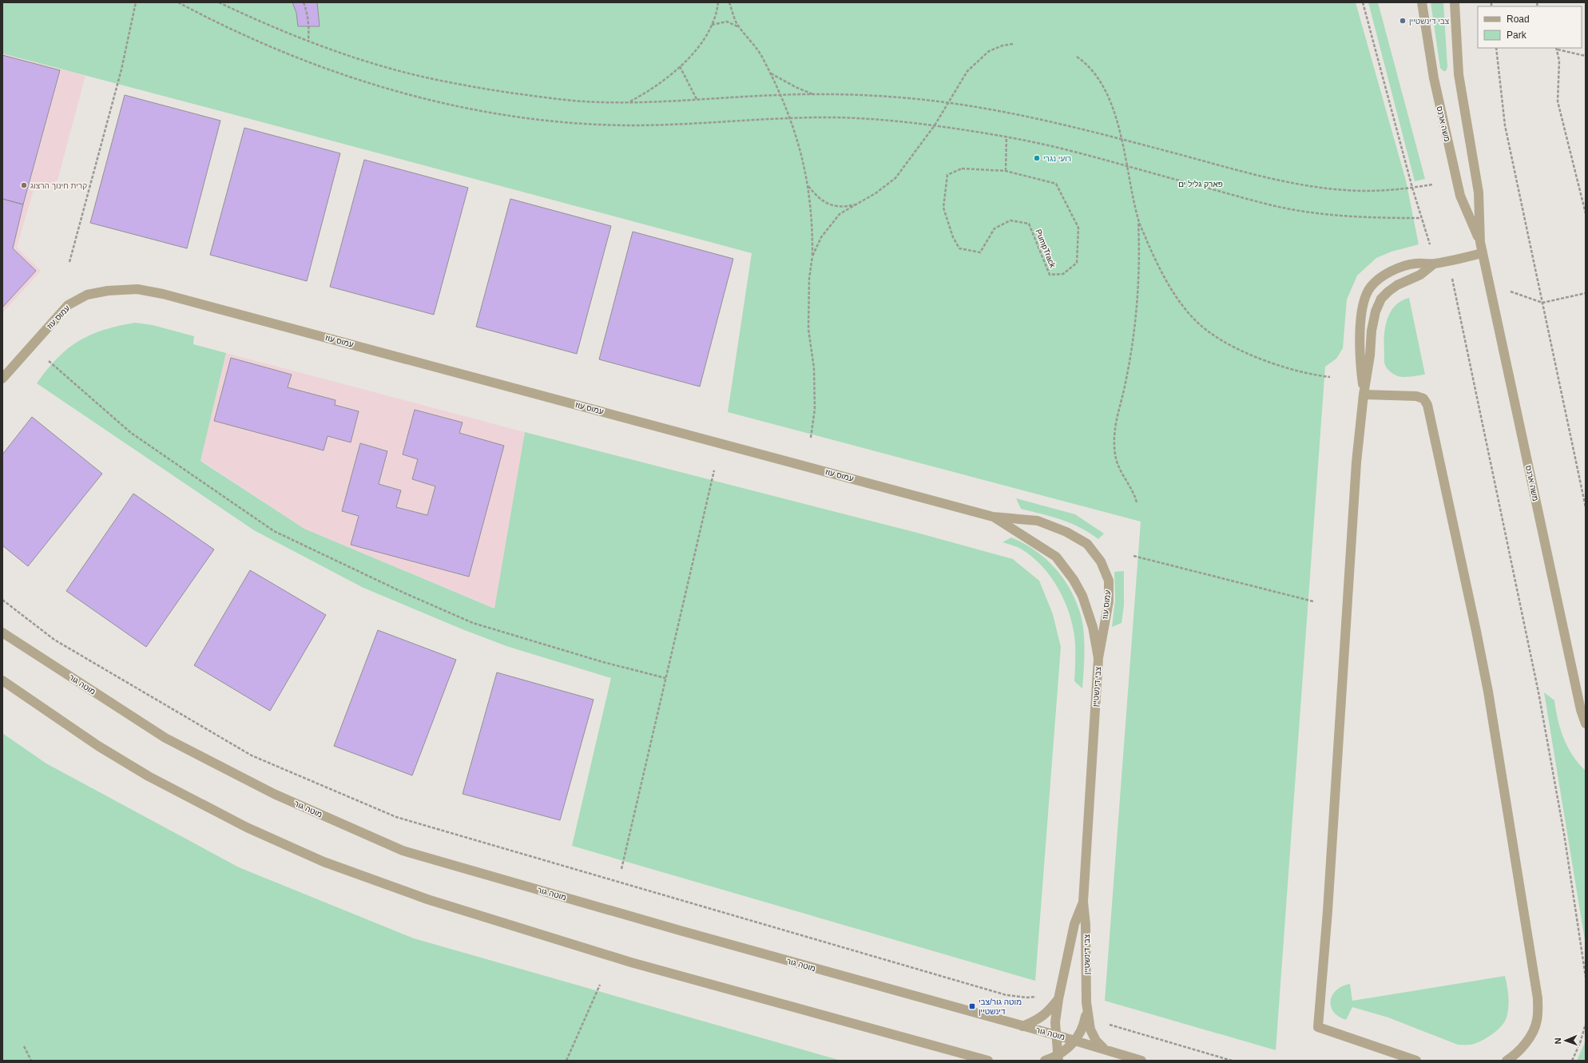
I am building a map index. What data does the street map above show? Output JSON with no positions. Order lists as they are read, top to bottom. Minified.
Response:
{"streets":{"street":["משה ארנס","עמוס עוז","מוטה גור","צבי דינשטיין"],"path":["PumpTrack"]},"crossings":[["עמוס עוז","צבי דינשטיין"],["מוטה גור","צבי דינשטיין"]],"parks":["פארק גליל ים"],"places":{"other":["צבי דינשטיין","רועי נגרי","קרית חינוך הרצוג"],"transit":["מוטה גור/צבי דינשטיין"]},"legend":["Road","Park"],"north":"left"}
